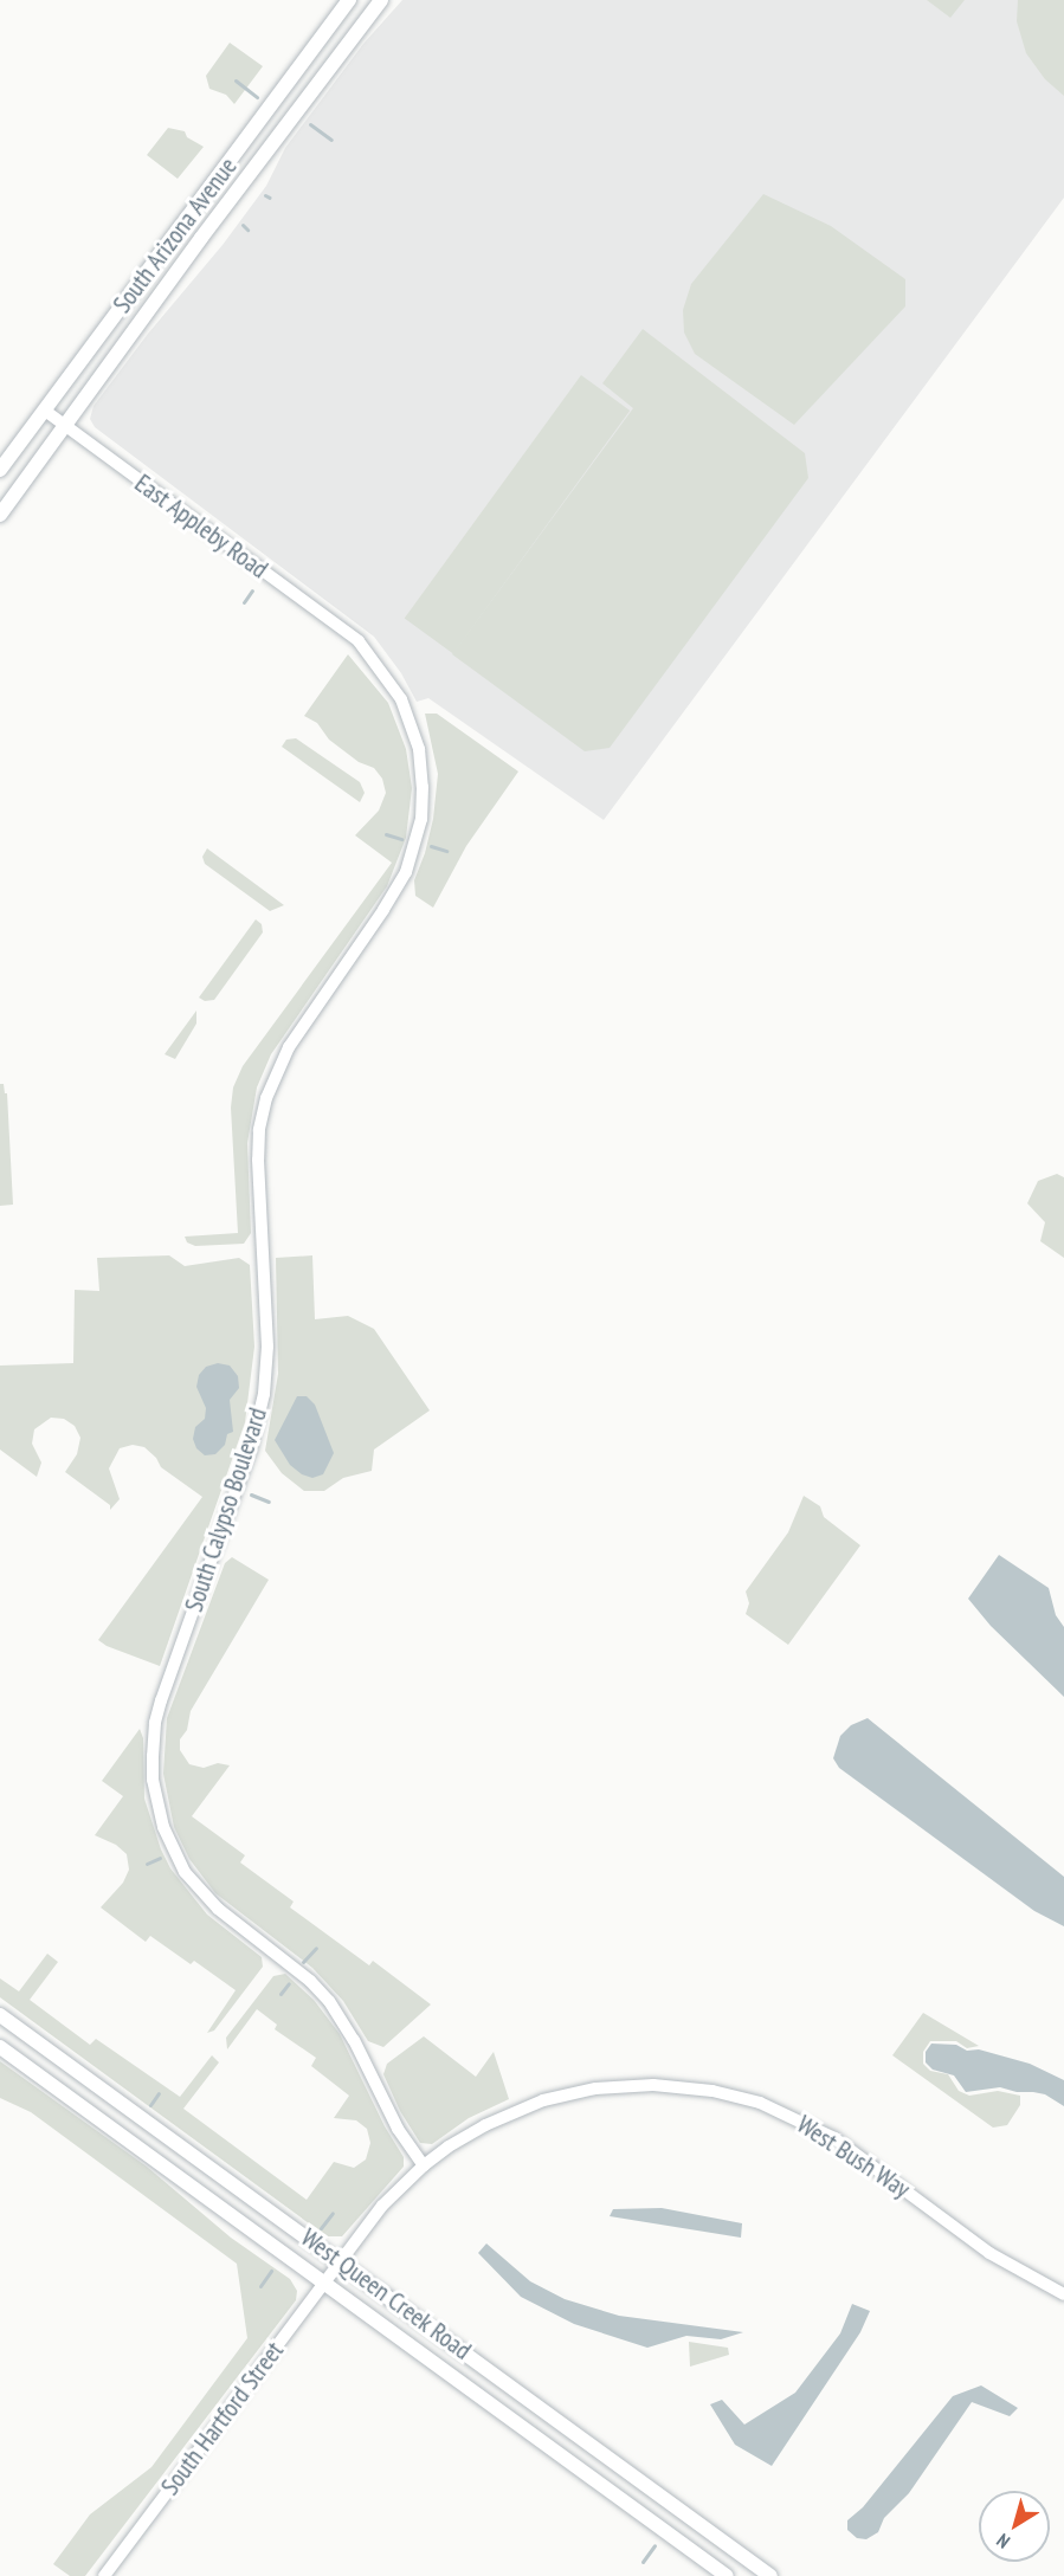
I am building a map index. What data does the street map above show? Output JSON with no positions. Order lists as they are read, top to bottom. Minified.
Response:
{"streets":{"main road":["South Arizona Avenue","West Queen Creek Road"],"street":["East Appleby Road","South Calypso Boulevard","West Bush Way","South Hartford Street"]},"crossings":[["South Arizona Avenue","East Appleby Road"],["East Appleby Road","South Calypso Boulevard"],["South Calypso Boulevard","West Bush Way"],["West Bush Way","West Queen Creek Road"],["West Bush Way","South Hartford Street"],["West Queen Creek Road","South Hartford Street"]],"north":"bottom left"}
